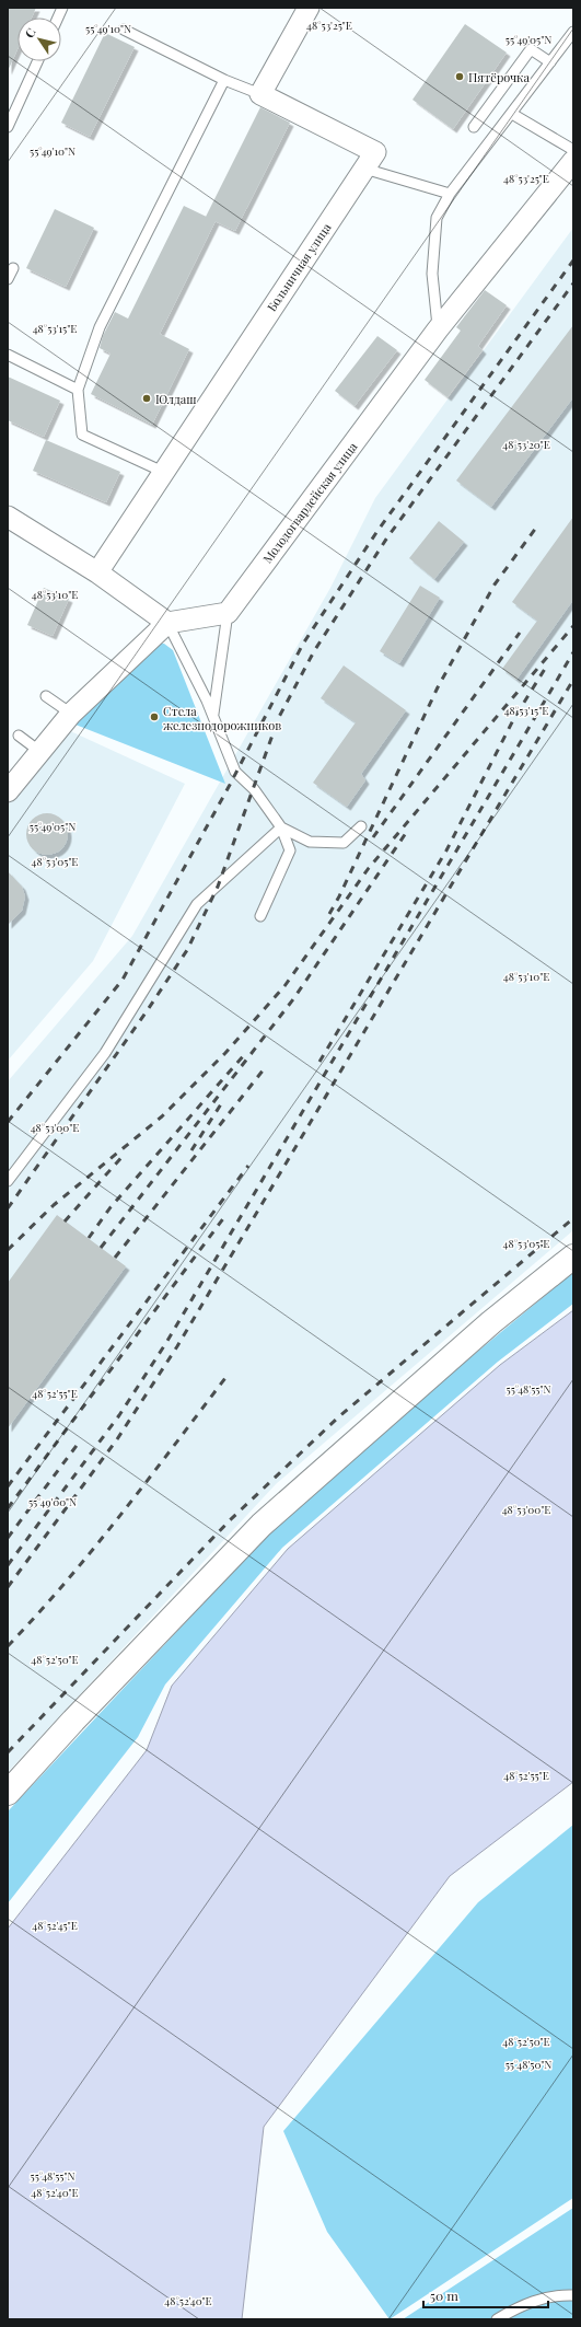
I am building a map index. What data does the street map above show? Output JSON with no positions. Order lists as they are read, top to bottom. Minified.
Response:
{"streets":{"street":["Больничная улица","Молодогвардейская улица"]},"places":["Пятёрочка","Юлдаш","Стела железнодорожников"],"scale_bar":"50 m","north":"top left","coordinates":["48°53'25\"E","55°49'10\"N","55°49'05\"N","48°53'15\"E","48°53'20\"E","48°53'10\"E","48°53'05\"E","48°53'00\"E","55°48'55\"N","48°52'55\"E","55°49'00\"N","48°52'50\"E","48°52'45\"E","55°48'50\"N","48°52'40\"E"]}
